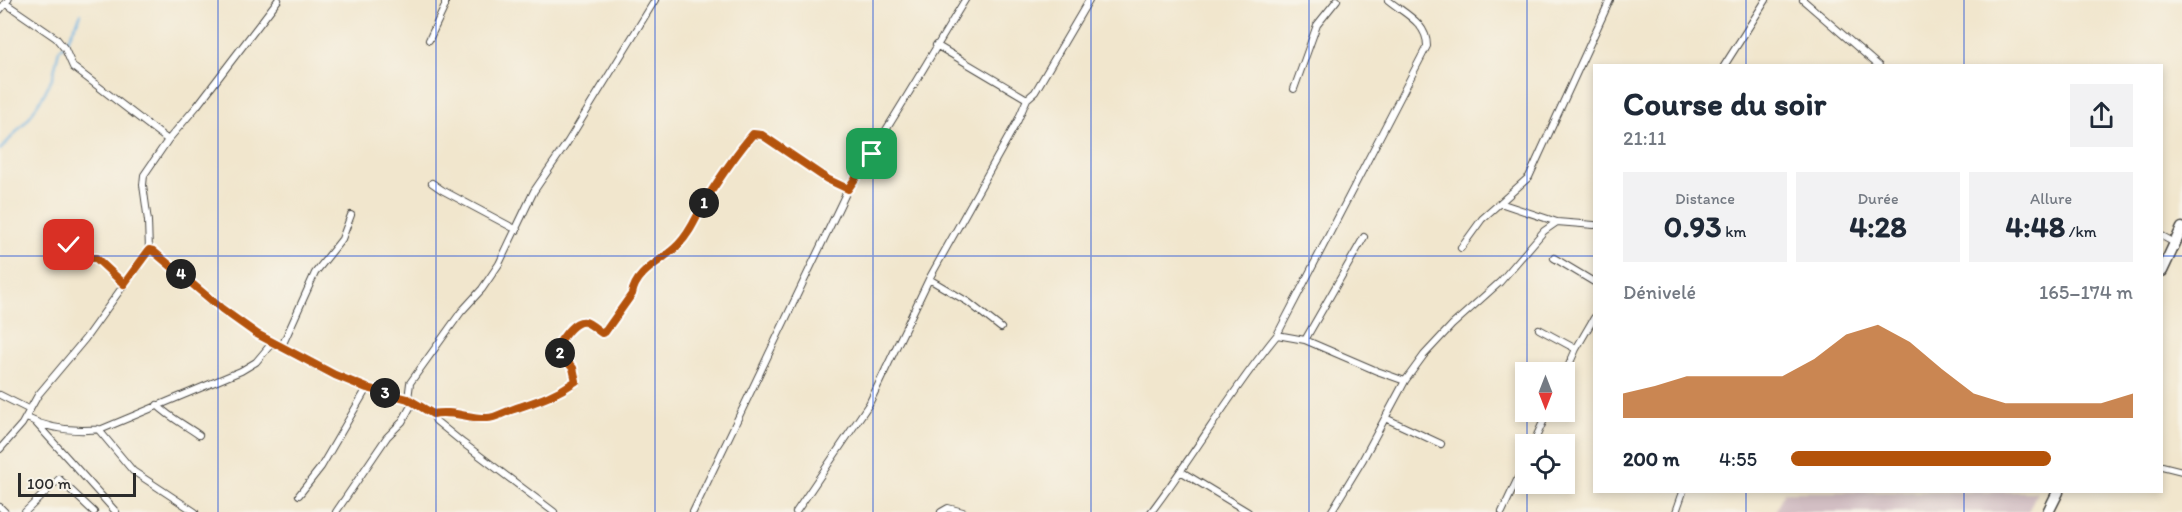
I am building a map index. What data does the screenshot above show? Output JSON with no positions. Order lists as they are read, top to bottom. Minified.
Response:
{"scale_bar":"100 m","north":"bottom","page":{"heading":["Course du soir","21:11"],"stats":[["Distance","0.93 km"],["Durée","4:28"],["Allure","4:48 /km"]],"pins":["1","4","2","3"],"chart":["Dénivelé","165–174 m"],"list":[{"name":"200 m","note":"4:55"}],"scale":"100 m"}}
